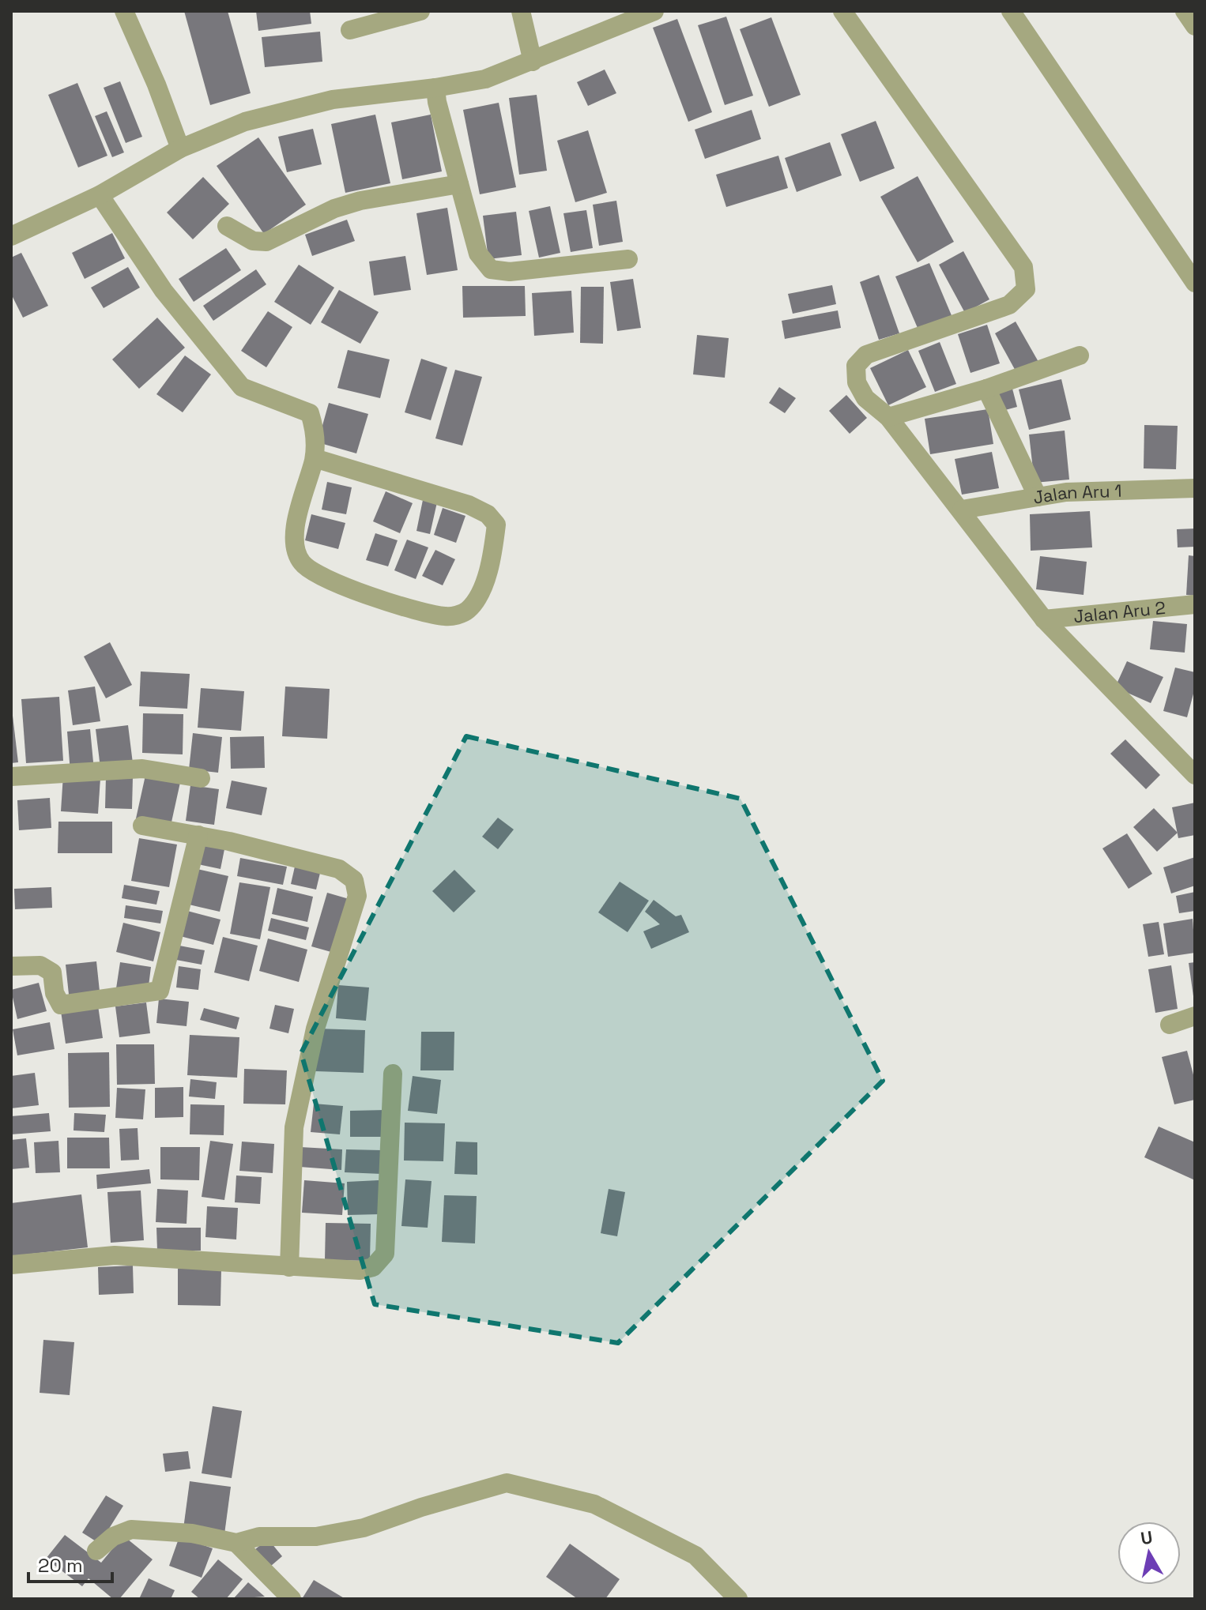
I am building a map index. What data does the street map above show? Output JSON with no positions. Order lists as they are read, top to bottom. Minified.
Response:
{"streets":{"street":["Jalan Aru 1","Jalan Aru 2"]},"scale_bar":"20 m","north":"top"}
